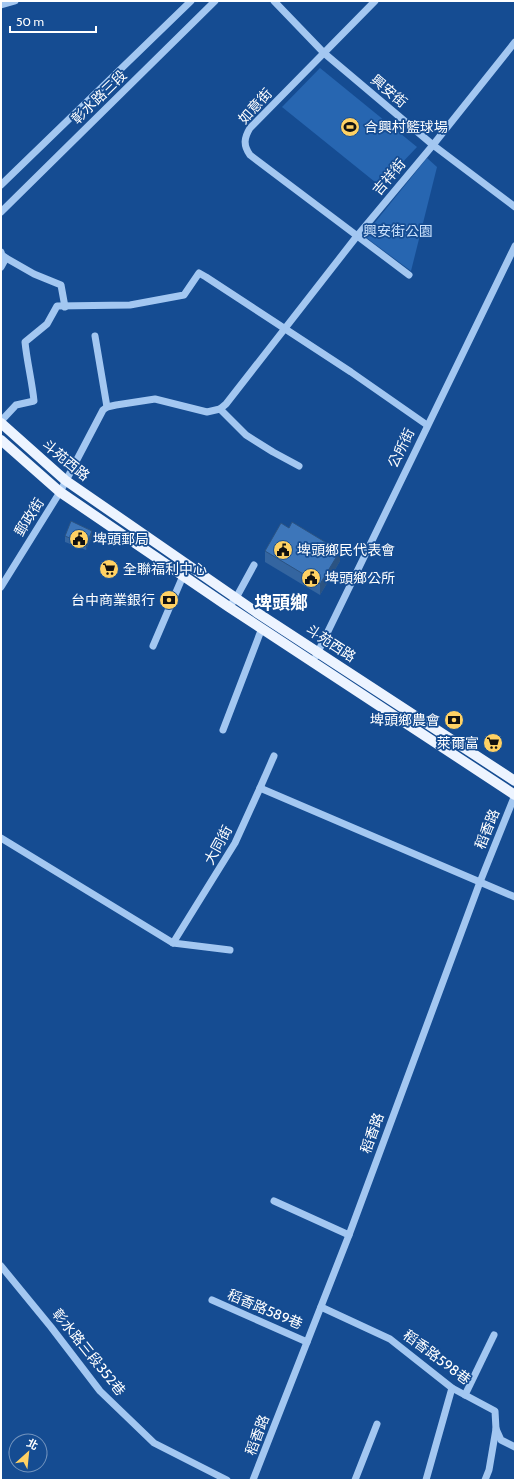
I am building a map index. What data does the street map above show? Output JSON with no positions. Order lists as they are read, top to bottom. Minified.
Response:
{"streets":{"main road":["斗苑西路"],"street":["興安街","彰水路三段","如意街","吉祥街","公所街","郵政街","稻香路","大同街","稻香路589巷","彰水路三段352巷","稻香路598巷"]},"crossings":[["興安街","如意街"],["興安街","吉祥街"],["如意街","吉祥街"],["公所街","斗苑西路"],["斗苑西路","郵政街"],["斗苑西路","稻香路"],["稻香路","稻香路589巷"],["稻香路","稻香路598巷"]],"districts":["埤頭鄉"],"parks":["興安街公園"],"places":{"sports":["合興村籃球場"],"public building":["埤頭郵局","埤頭鄉民代表會","埤頭鄉公所"],"supermarket":["全聯福利中心","萊爾富"],"bank":["台中商業銀行","埤頭鄉農會"]},"scale_bar":"50 m","north":"top right"}
